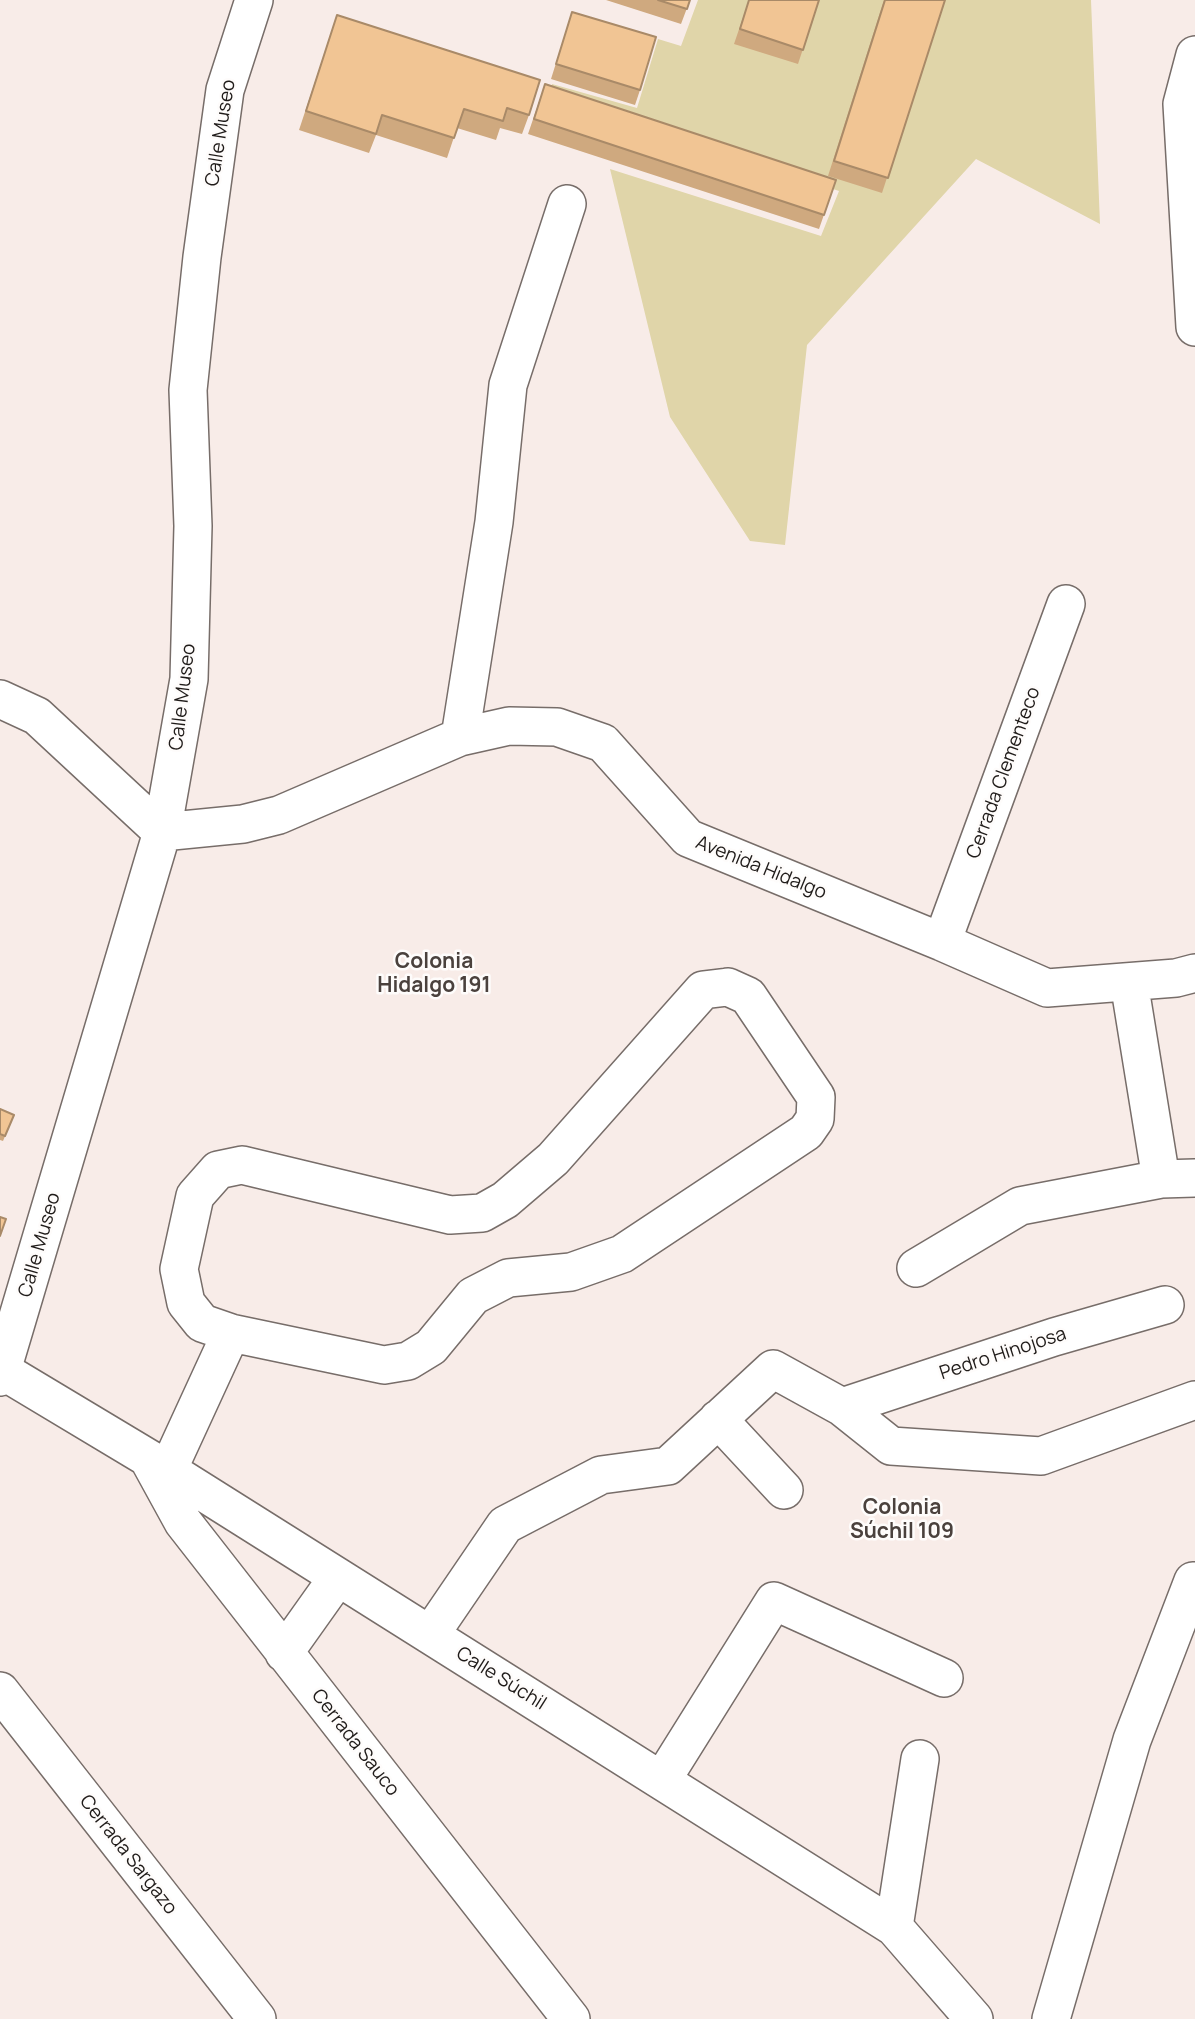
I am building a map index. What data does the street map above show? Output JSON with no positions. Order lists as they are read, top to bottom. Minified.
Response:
{"streets":{"street":["Calle Museo","Cerrada Clementeco","Avenida Hidalgo","Pedro Hinojosa","Calle Súchil","Cerrada Sauco","Cerrada Sargazo"]},"crossings":[["Calle Museo","Avenida Hidalgo"],["Calle Museo","Calle Súchil"],["Cerrada Clementeco","Avenida Hidalgo"],["Calle Súchil","Cerrada Sauco"]],"districts":["Colonia Hidalgo 191","Colonia Súchil 109"]}
